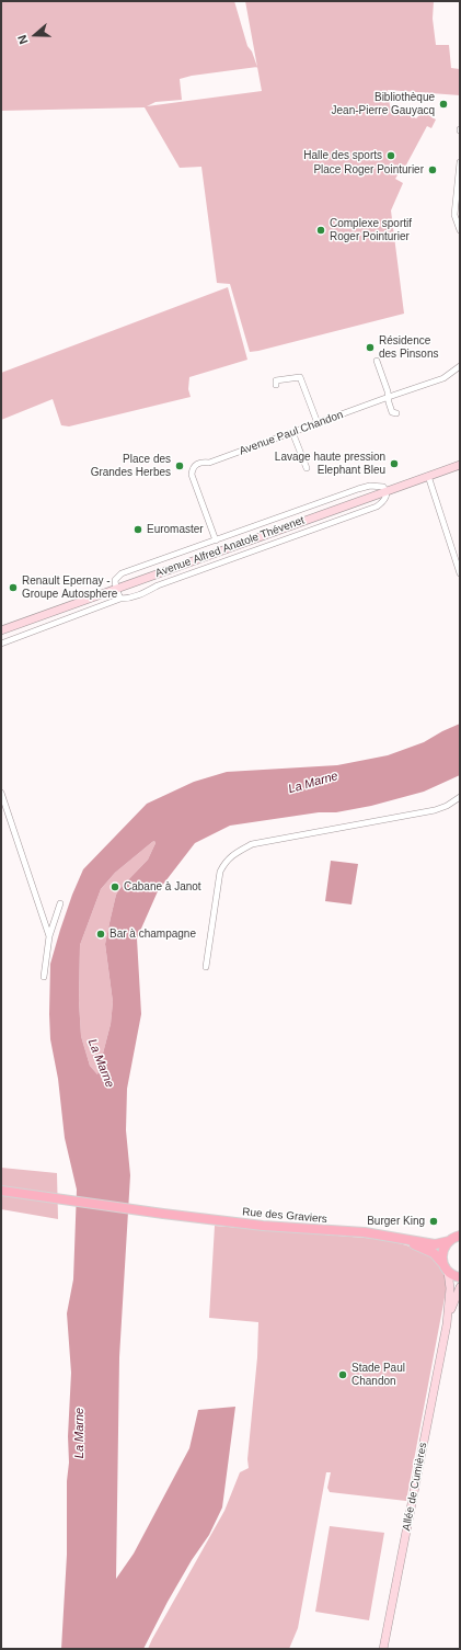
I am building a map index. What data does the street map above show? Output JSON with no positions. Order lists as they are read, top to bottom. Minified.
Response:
{"streets":{"main road":["Avenue Alfred Anatole Thévenet","Rue des Graviers","Allée de Cumières"],"street":["Avenue Paul Chandon"]},"crossings":[["Rue des Graviers","Allée de Cumières"]],"water":["La Marne"],"places":["Bibliothèque Jean-Pierre Gauyacq","Halle des sports","Place Roger Pointurier","Complexe sportif Roger Pointurier","Résidence des Pinsons","Lavage haute pression Elephant Bleu","Place des Grandes Herbes","Euromaster","Renault Epernay - Groupe Autosphere","Cabane à Janot","Bar à champagne","Burger King","Stade Paul Chandon"],"north":"left"}
